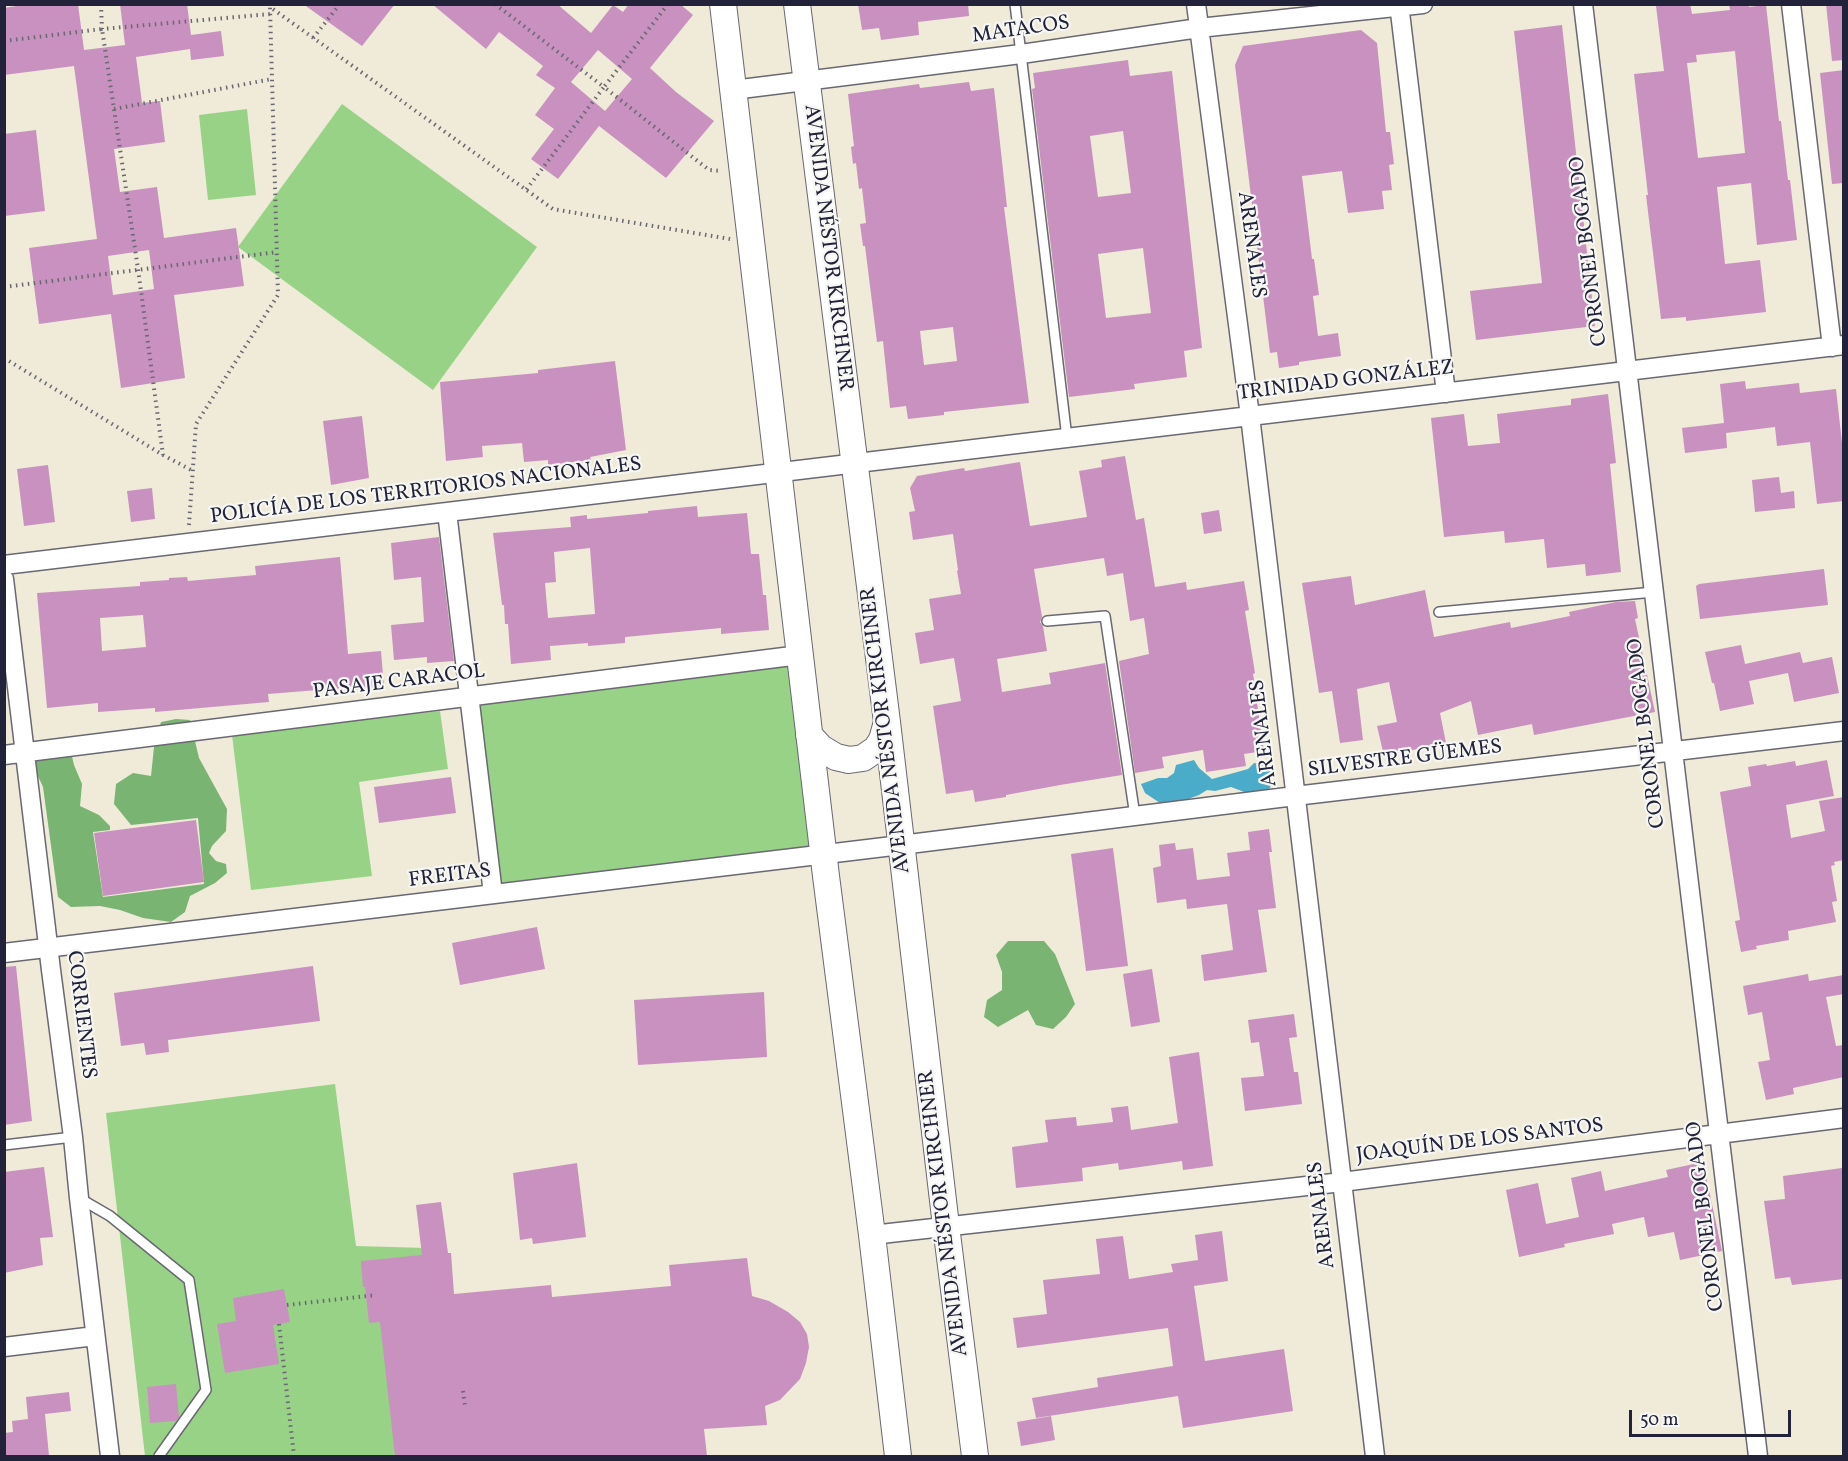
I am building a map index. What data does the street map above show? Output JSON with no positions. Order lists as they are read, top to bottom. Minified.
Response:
{"streets":{"main road":["AVENIDA NÉSTOR KIRCHNER"],"street":["MATACOS","ARENALES","CORONEL BOGADO","TRINIDAD GONZÁLEZ","POLICÍA DE LOS TERRITORIOS NACIONALES","PASAJE CARACOL","SILVESTRE GÜEMES","FREITAS","CORRIENTES","JOAQUÍN DE LOS SANTOS"]},"crossings":[["MATACOS","ARENALES"],["MATACOS","AVENIDA NÉSTOR KIRCHNER"],["ARENALES","TRINIDAD GONZÁLEZ"],["ARENALES","SILVESTRE GÜEMES"],["ARENALES","JOAQUÍN DE LOS SANTOS"],["AVENIDA NÉSTOR KIRCHNER","TRINIDAD GONZÁLEZ"],["AVENIDA NÉSTOR KIRCHNER","POLICÍA DE LOS TERRITORIOS NACIONALES"],["AVENIDA NÉSTOR KIRCHNER","SILVESTRE GÜEMES"],["AVENIDA NÉSTOR KIRCHNER","FREITAS"],["AVENIDA NÉSTOR KIRCHNER","JOAQUÍN DE LOS SANTOS"],["CORONEL BOGADO","TRINIDAD GONZÁLEZ"],["CORONEL BOGADO","SILVESTRE GÜEMES"],["CORONEL BOGADO","JOAQUÍN DE LOS SANTOS"],["TRINIDAD GONZÁLEZ","POLICÍA DE LOS TERRITORIOS NACIONALES"],["PASAJE CARACOL","CORRIENTES"],["SILVESTRE GÜEMES","FREITAS"],["FREITAS","CORRIENTES"]],"scale_bar":"50 m"}
